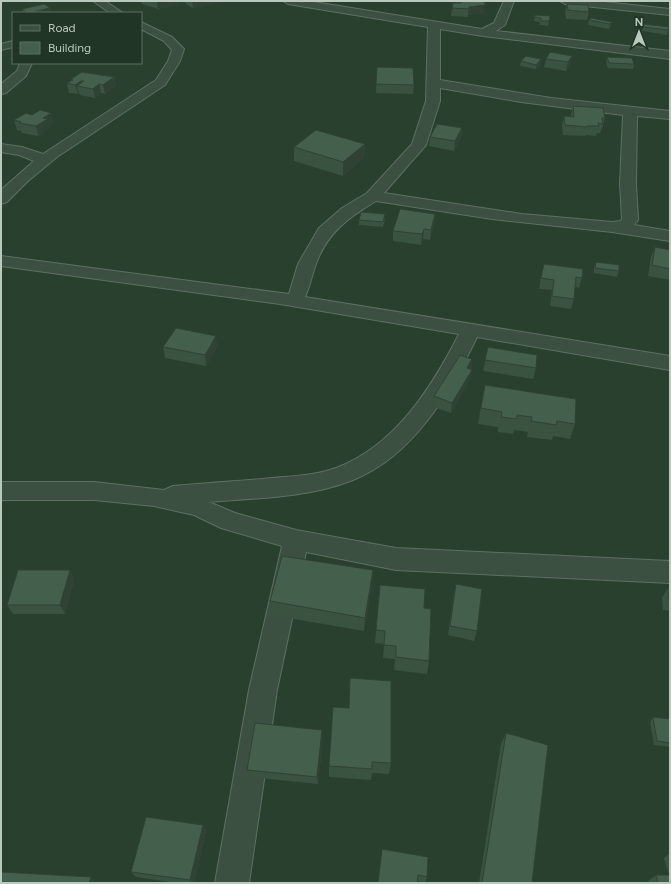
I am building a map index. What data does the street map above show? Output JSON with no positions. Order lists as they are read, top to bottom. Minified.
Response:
{"legend":["Road","Building"],"north":"top"}
